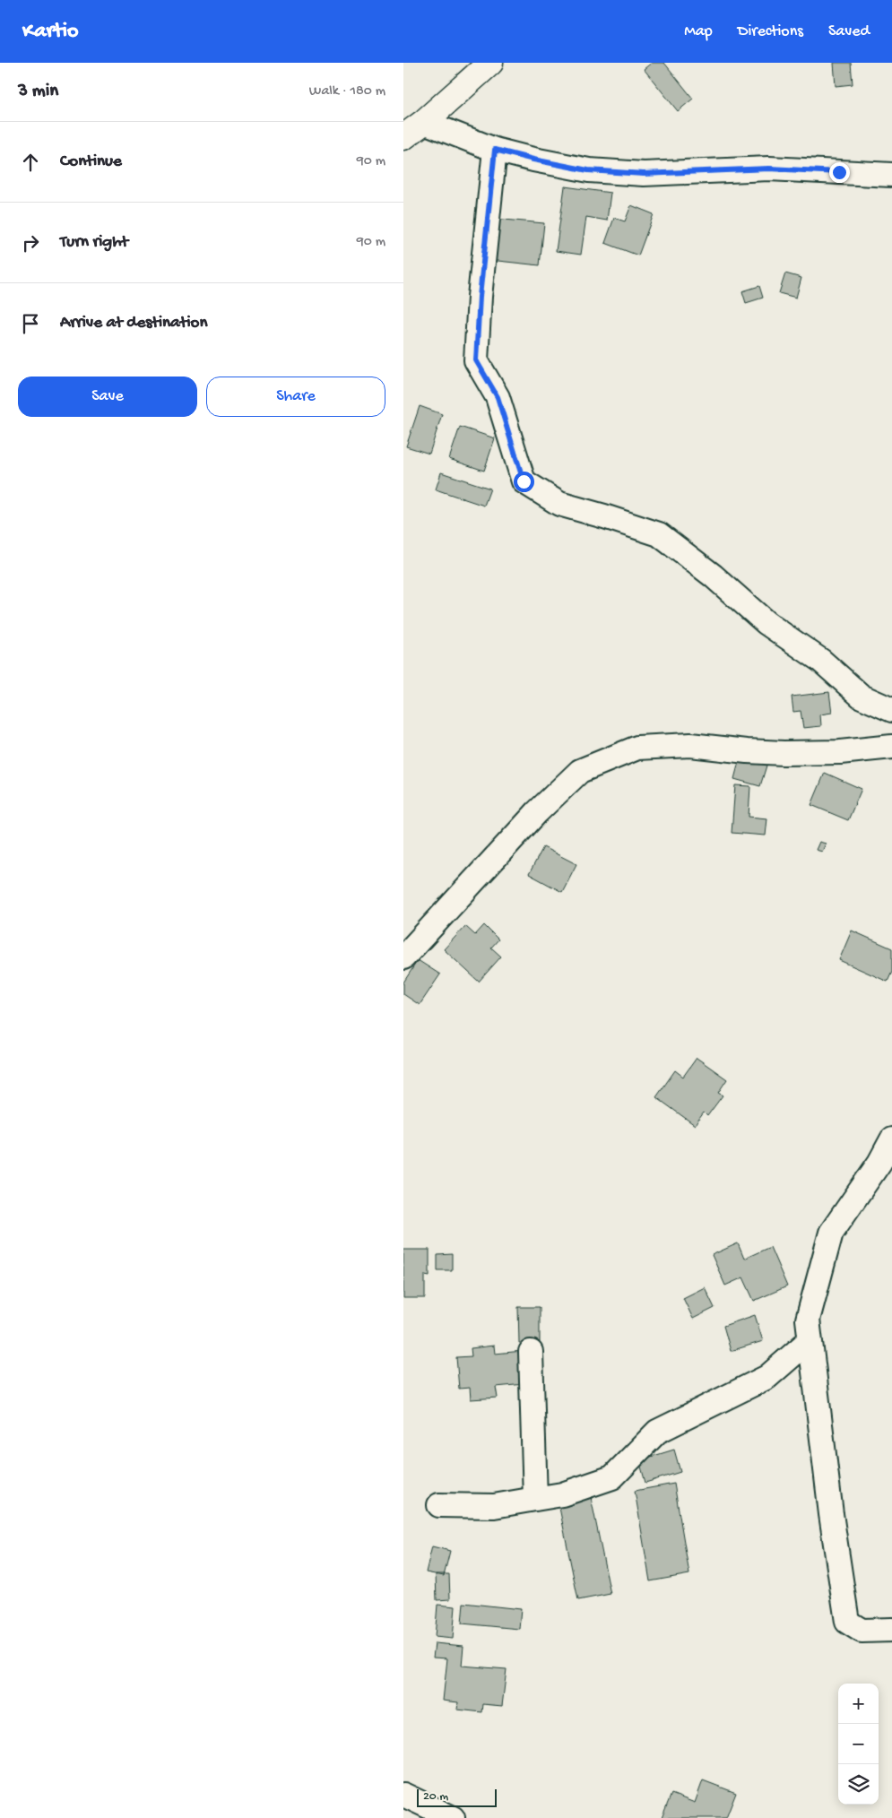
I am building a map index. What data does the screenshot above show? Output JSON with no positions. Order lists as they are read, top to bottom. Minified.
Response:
{"scale_bar":"20 m","page":{"header":"Kartio","nav":["Map","Directions","Saved"],"heading":["3 min","Walk · 180 m"],"list":[["Continue","90 m"],["Turn right","90 m"],"Arrive at destination"],"buttons":["Save","Share"],"map_buttons":["+","−"],"scale":"20 m"}}
